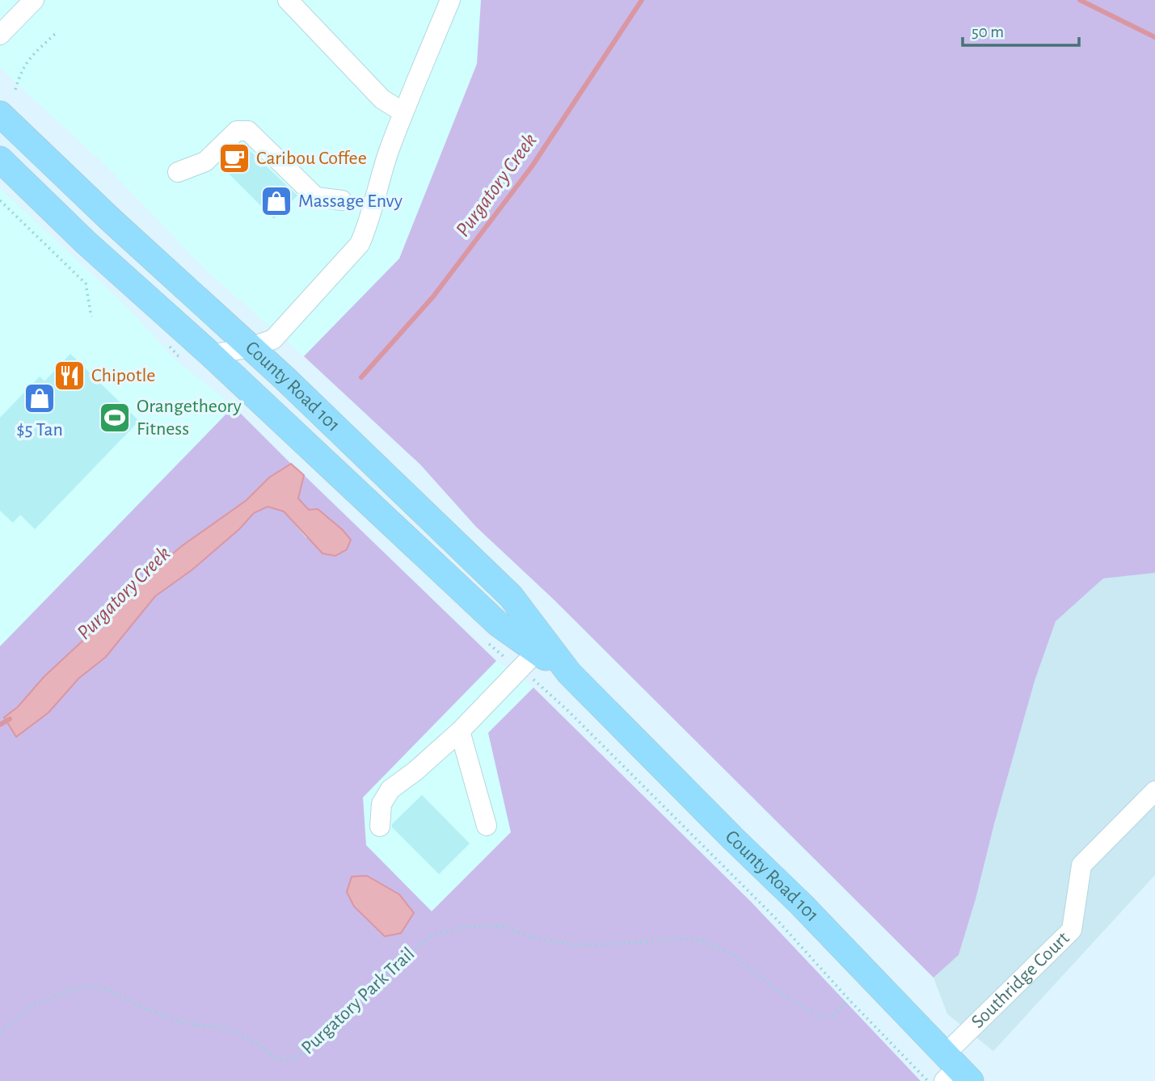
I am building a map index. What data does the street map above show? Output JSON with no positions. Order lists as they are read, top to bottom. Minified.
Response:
{"streets":{"main road":["County Road 101"],"street":["Southridge Court"],"path":["Purgatory Park Trail"]},"crossings":[["County Road 101","Southridge Court"]],"water":["Purgatory Creek"],"places":{"cafe":["Caribou Coffee"],"shop":["Massage Envy","$5 Tan"],"restaurant":["Chipotle"],"sports":["Orangetheory Fitness"]},"scale_bar":"50 m"}
